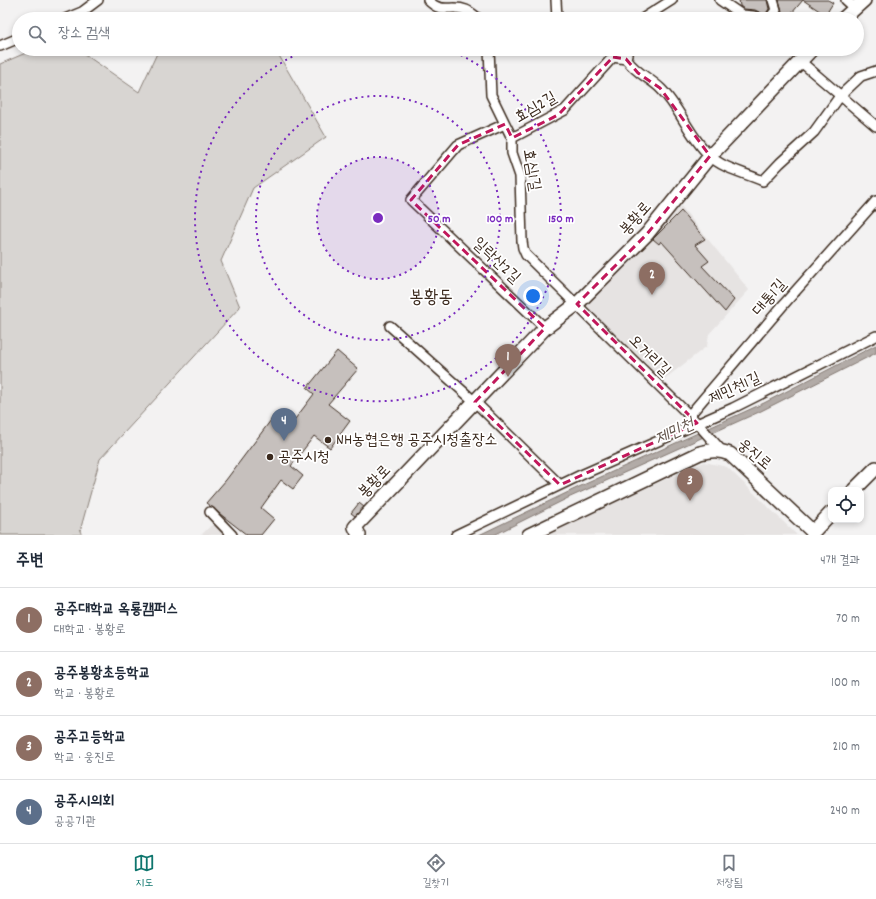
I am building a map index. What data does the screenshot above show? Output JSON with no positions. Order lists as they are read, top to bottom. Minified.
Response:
{"streets":{"main road":["봉황로","웅진로"],"street":["효심2길","효심1길","일락산2길","대통1길","오거리길","제민천1길"]},"crossings":[["효심2길","효심1길"],["효심1길","봉황로"],["효심1길","일락산2길"],["효심1길","오거리길"],["봉황로","일락산2길"],["봉황로","오거리길"],["대통1길","오거리길"],["오거리길","제민천1길"],["오거리길","웅진로"]],"districts":["봉황동"],"water":["제민천"],"places":["NH농협은행 공주시청출장소","공주시청"],"page":{"search":"장소 검색","pins":["2","1","4","3"],"heading":["주변","4개 결과"],"list":[{"mark":"1","name":"공주대학교 옥룡캠퍼스","note":"대학교 · 봉황로","value":"70 m"},{"mark":"2","name":"공주봉황초등학교","note":"학교 · 봉황로","value":"100 m"},{"mark":"3","name":"공주고등학교","note":"학교 · 웅진로","value":"210 m"},{"mark":"4","name":"공주시의회","note":"공공기관","value":"240 m"}],"nav":["지도","길찾기","저장됨"]},"rings":["50 m","100 m","150 m"]}
